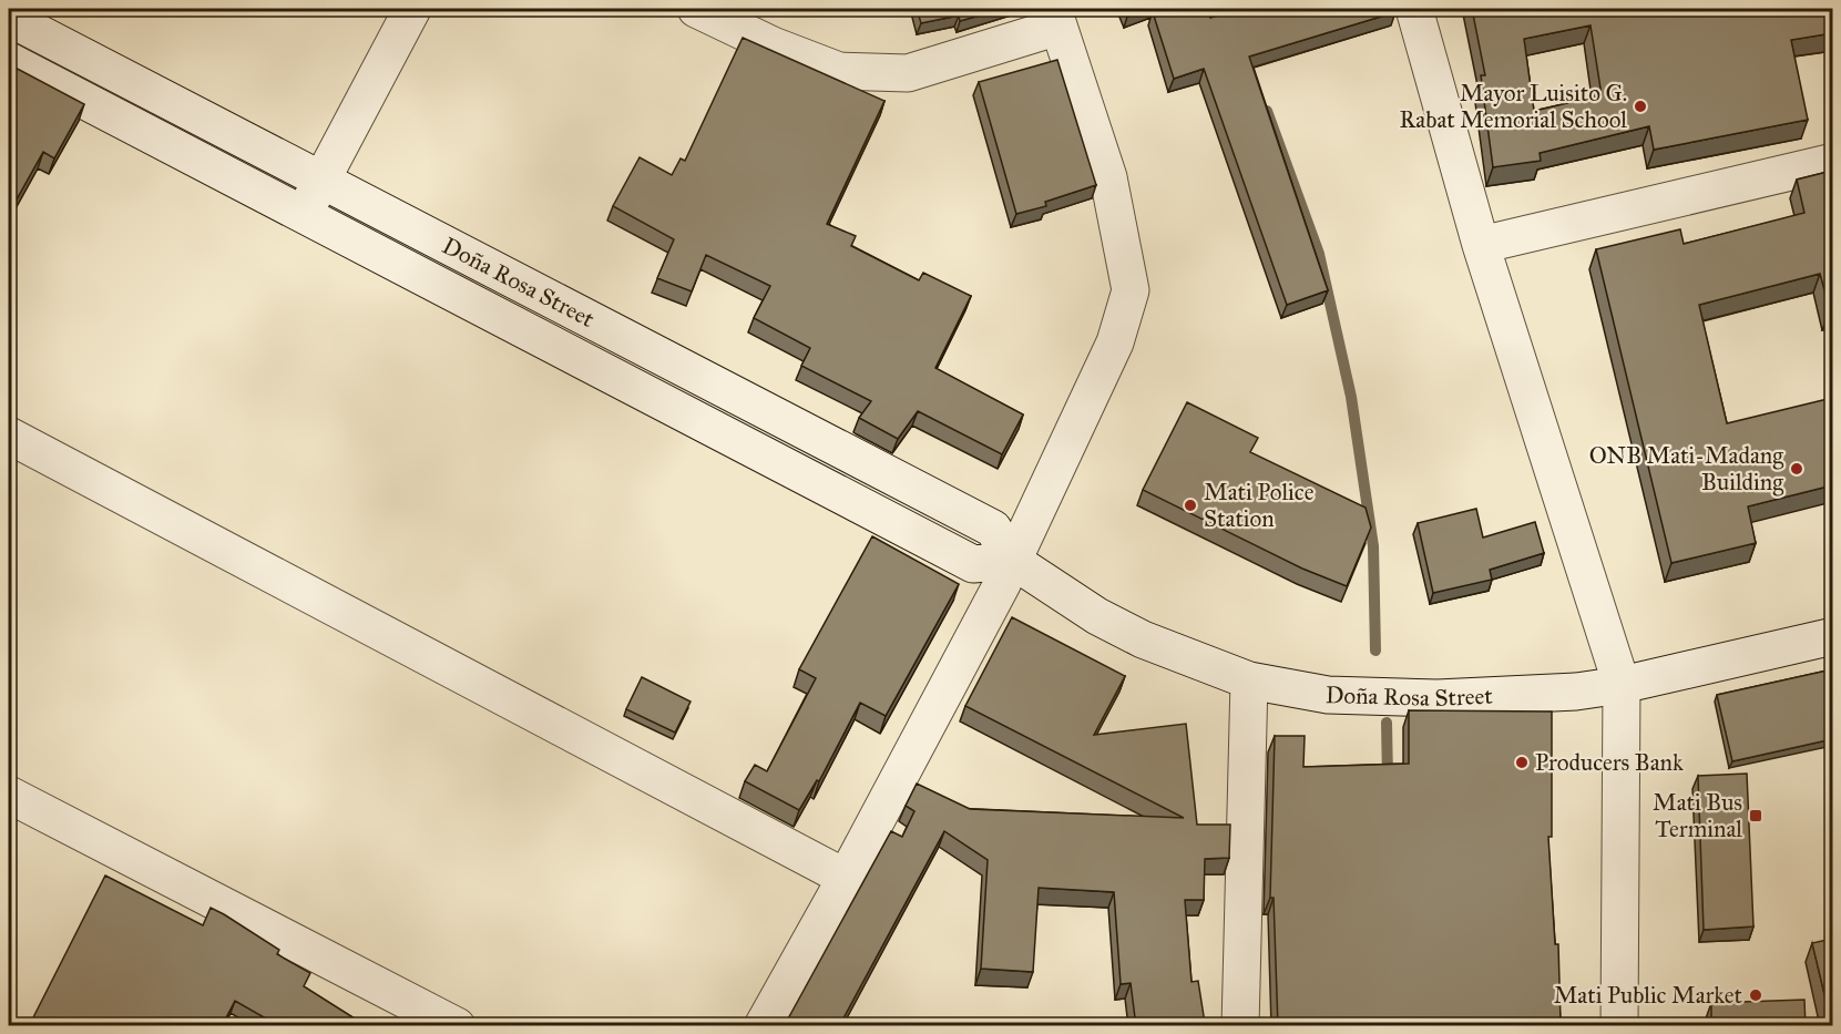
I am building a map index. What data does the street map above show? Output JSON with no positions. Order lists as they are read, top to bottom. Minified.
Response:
{"streets":{"street":["Doña Rosa Street"]},"places":{"other":["Mayor Luisito G. Rabat Memorial School","ONB Mati-Madang Building","Mati Police Station","Producers Bank","Mati Public Market"],"transit":["Mati Bus Terminal"]}}
